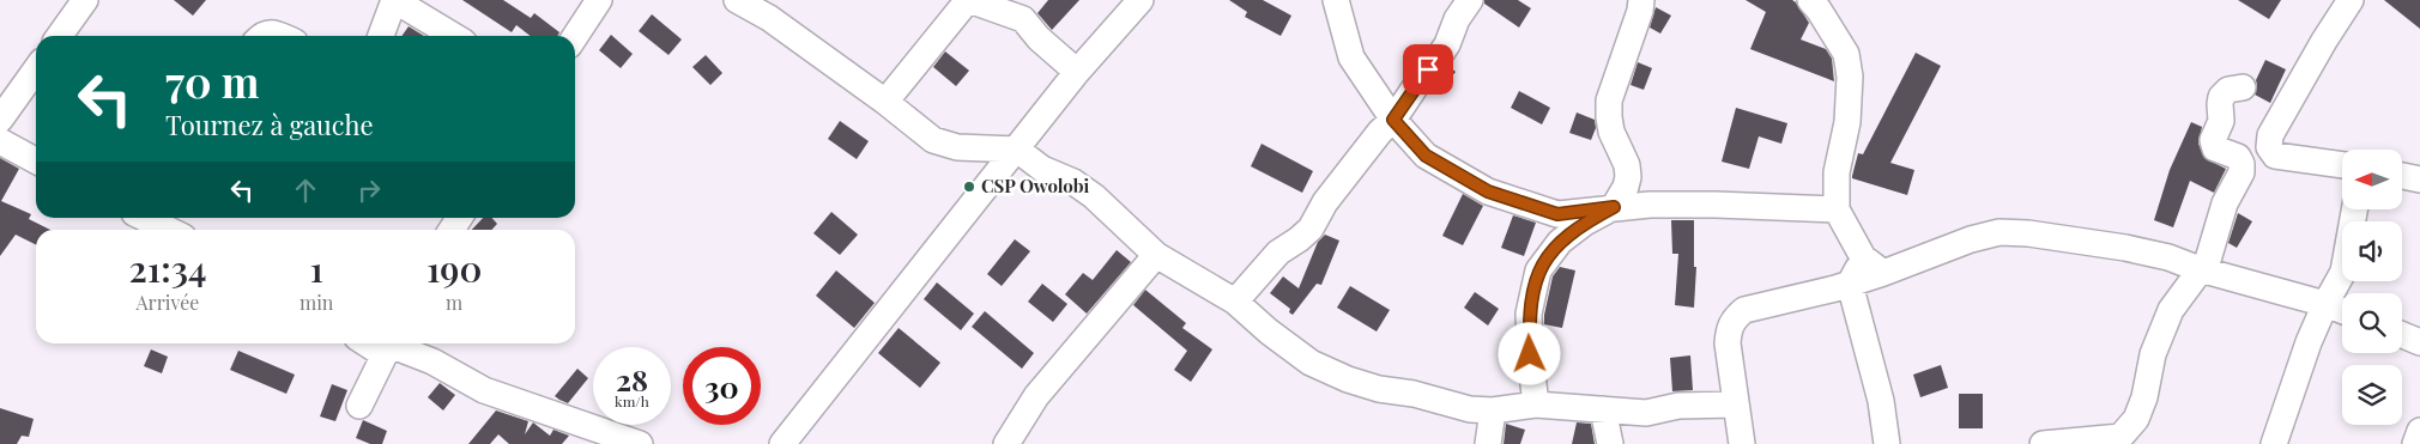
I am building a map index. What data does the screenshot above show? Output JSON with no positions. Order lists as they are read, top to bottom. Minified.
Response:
{"places":["CSP Owolobi"],"north":"left","page":{"turn":["70 m","Tournez à gauche"],"eta":["21:34","Arrivée","1","min","190","m"],"speed":"28 km/h","limit":"30"}}
